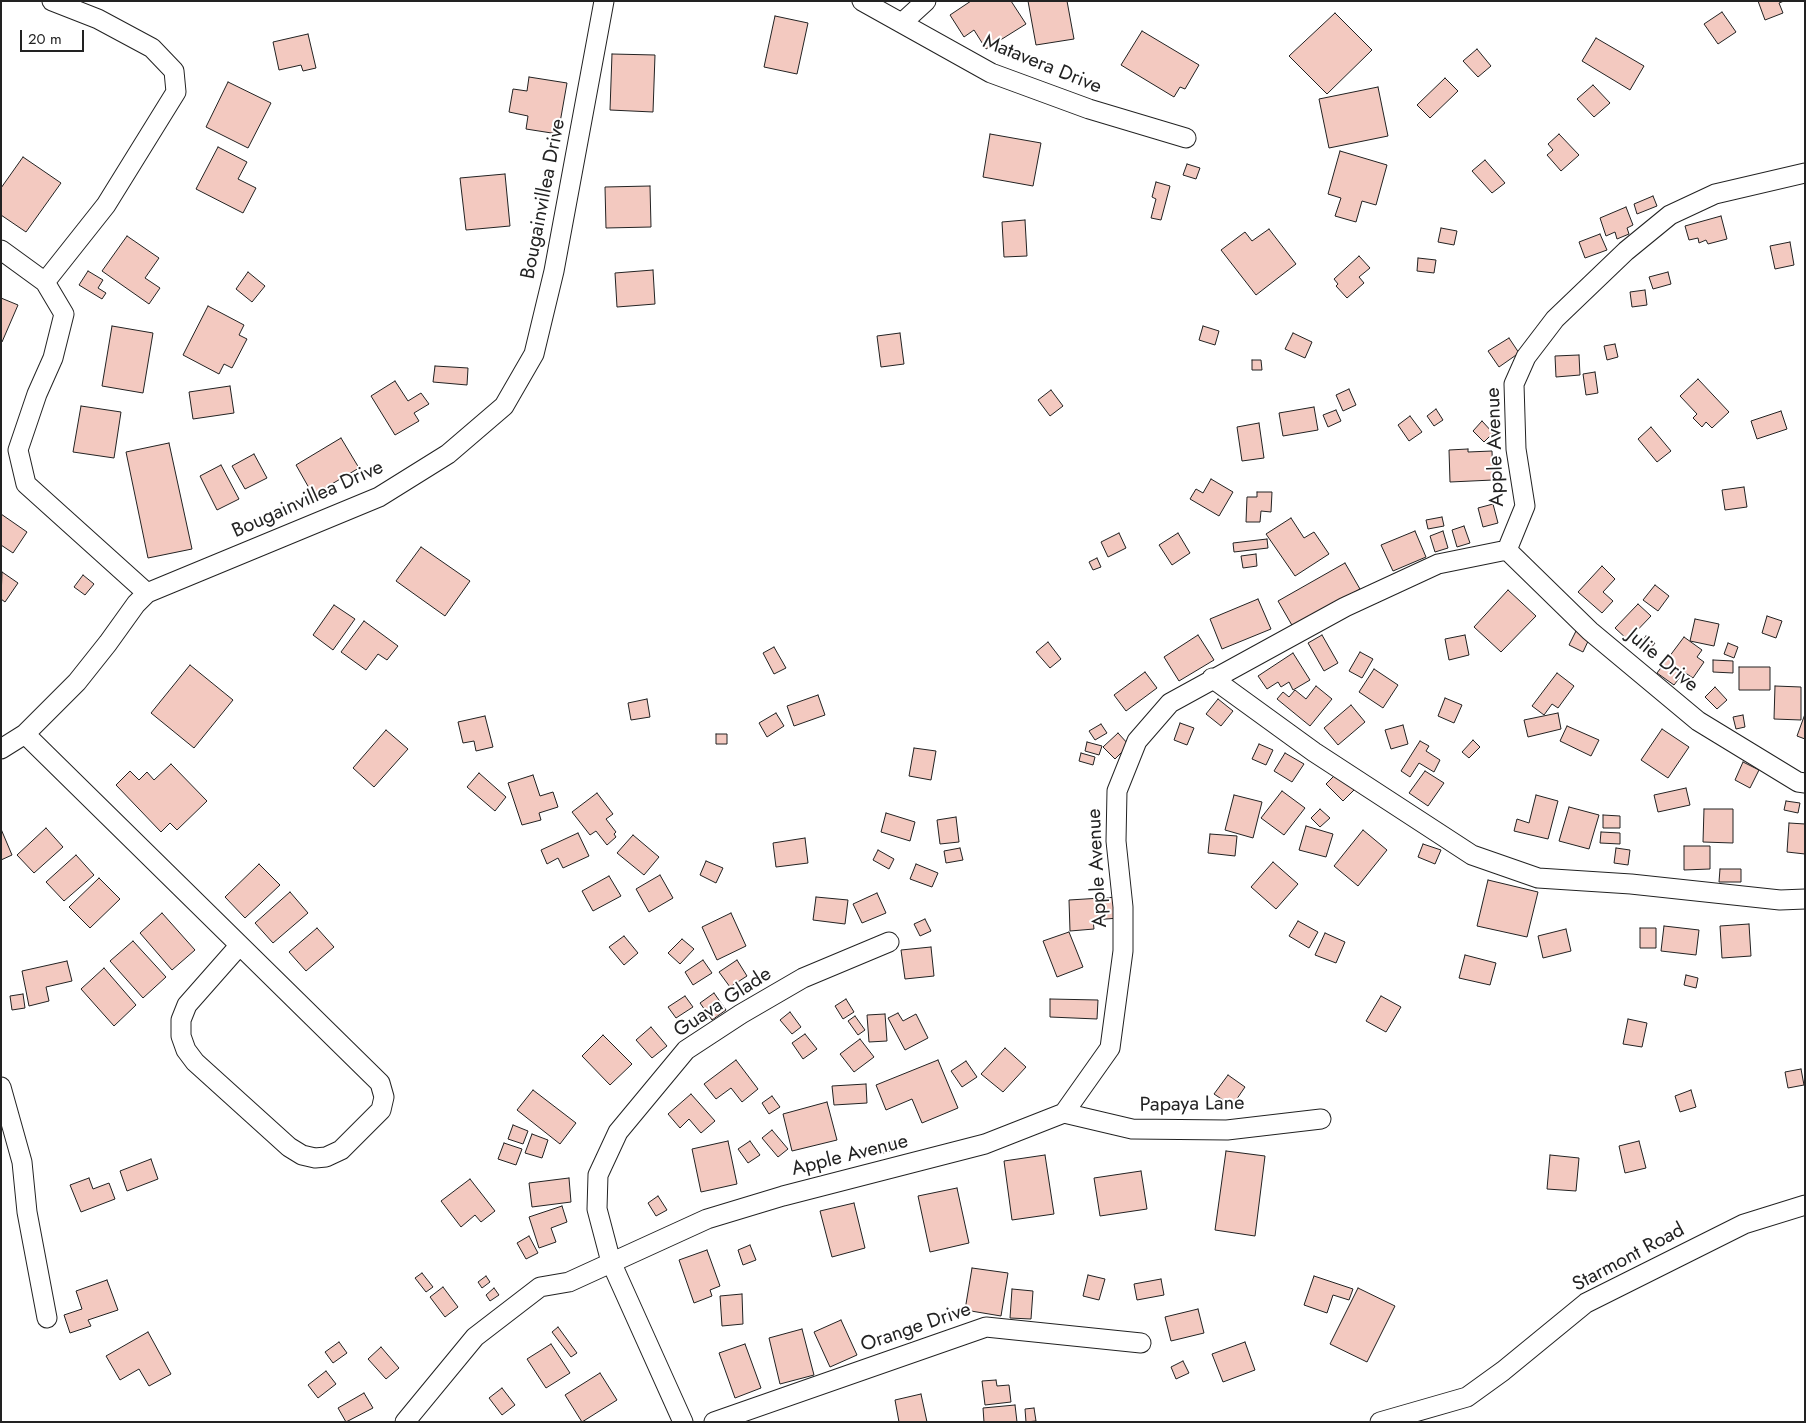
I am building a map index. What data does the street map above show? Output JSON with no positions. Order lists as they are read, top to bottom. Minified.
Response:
{"streets":{"street":["Matavera Drive","Bougainvillea Drive","Apple Avenue","Julie Drive","Guava Glade","Papaya Lane","Starmont Road","Orange Drive"]},"crossings":[["Apple Avenue","Julie Drive"],["Apple Avenue","Guava Glade"],["Apple Avenue","Papaya Lane"]],"scale_bar":"20 m"}
